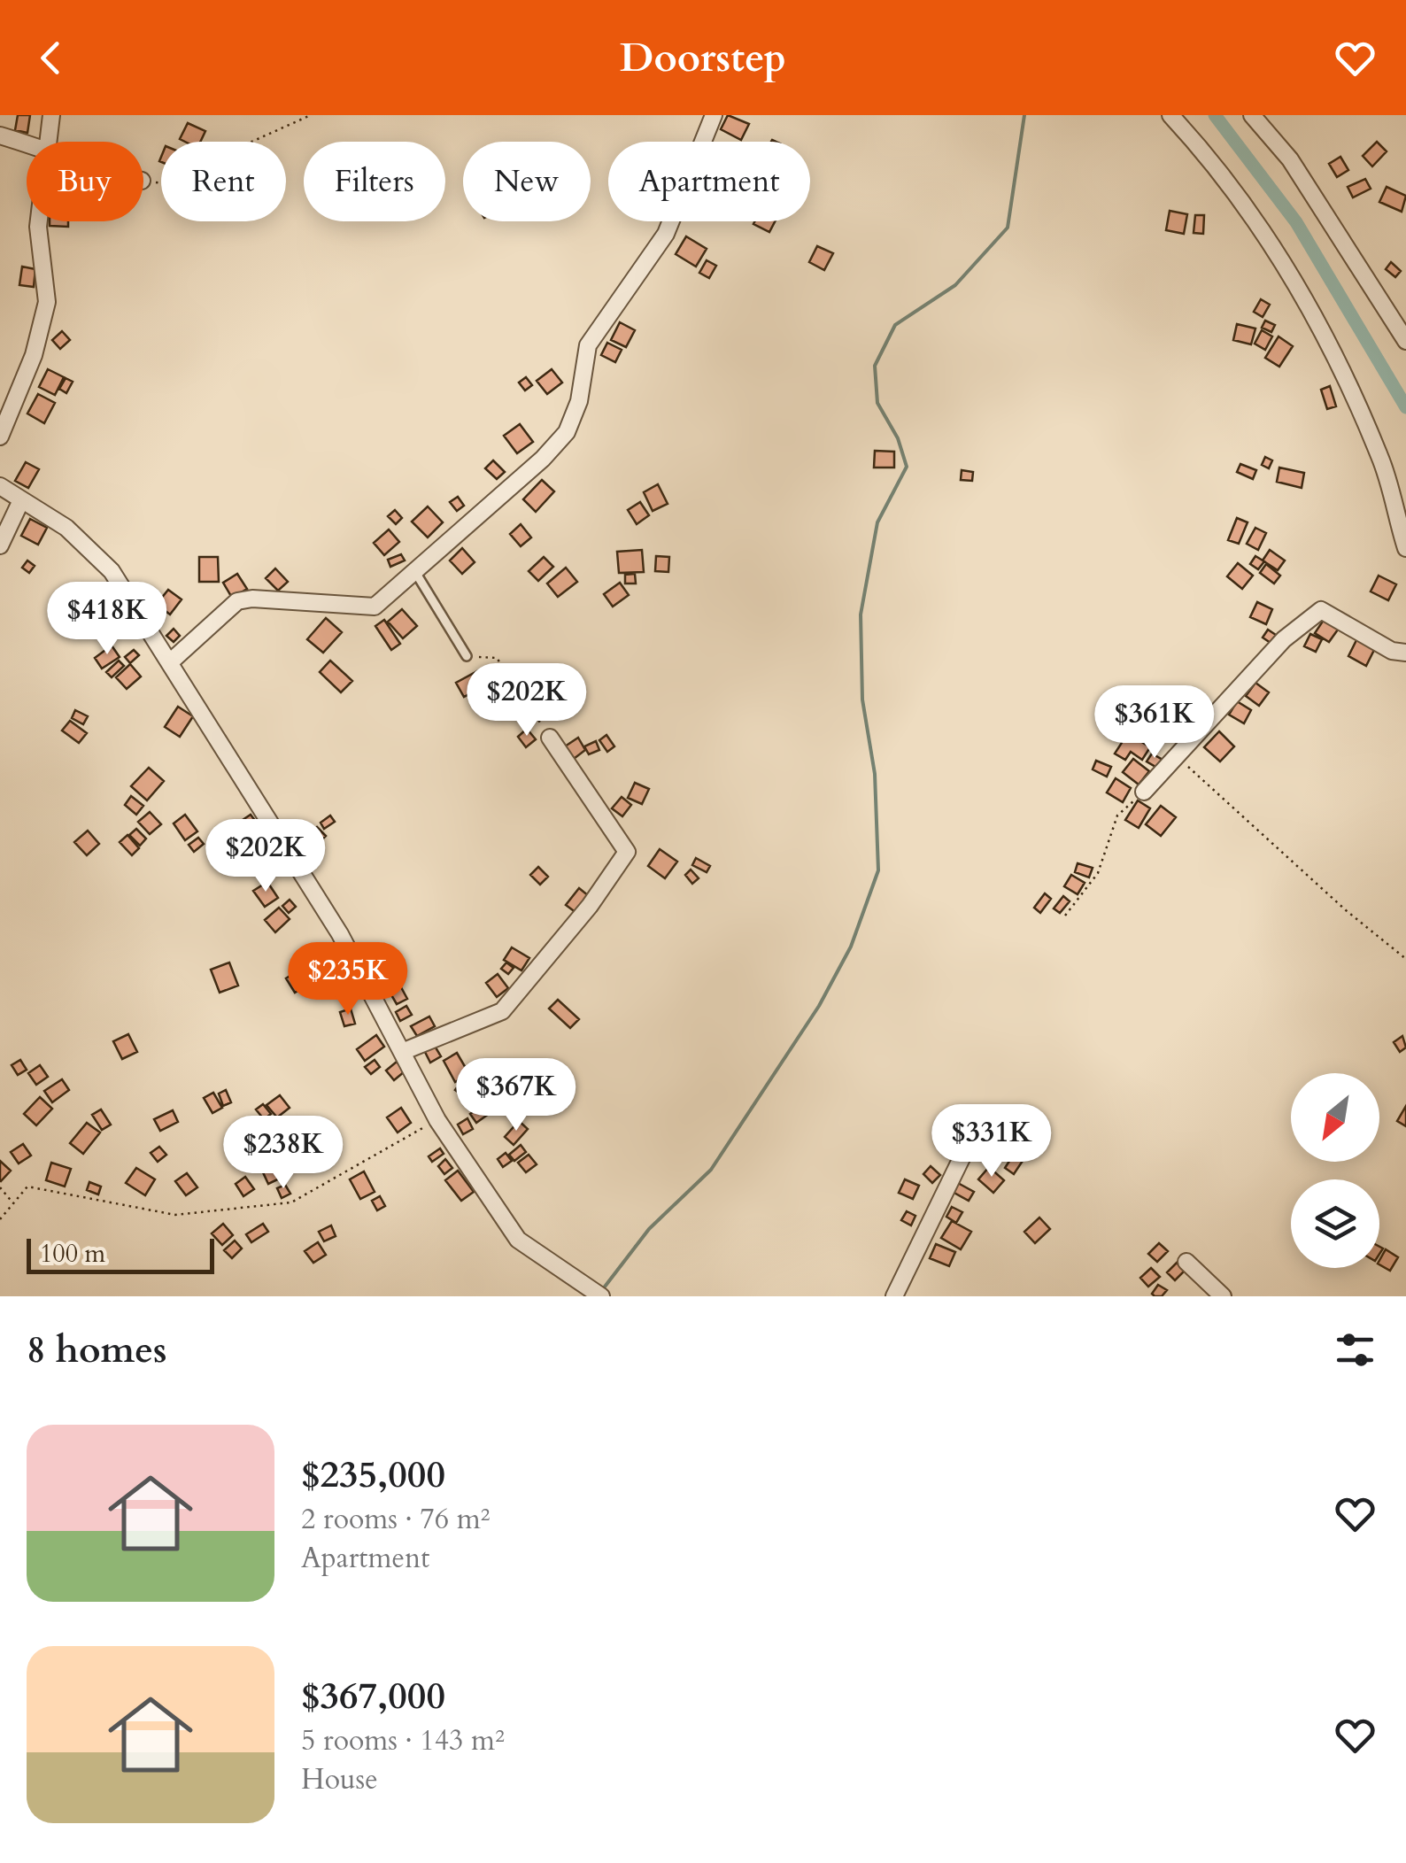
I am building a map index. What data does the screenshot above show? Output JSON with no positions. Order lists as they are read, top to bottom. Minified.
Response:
{"scale_bar":"100 m","north":"bottom left","page":{"header":"Doorstep","chip":["Buy","Rent","Filters","New","Apartment"],"price":["$418K","$202K","$361K","$202K","$235K","$367K","$331K","$238K"],"scale":"100 m","heading":"8 homes","list":[{"name":"$235,000","note":"2 rooms · 76 m² · Apartment"},{"name":"$367,000","note":"5 rooms · 143 m² · House"}]}}
